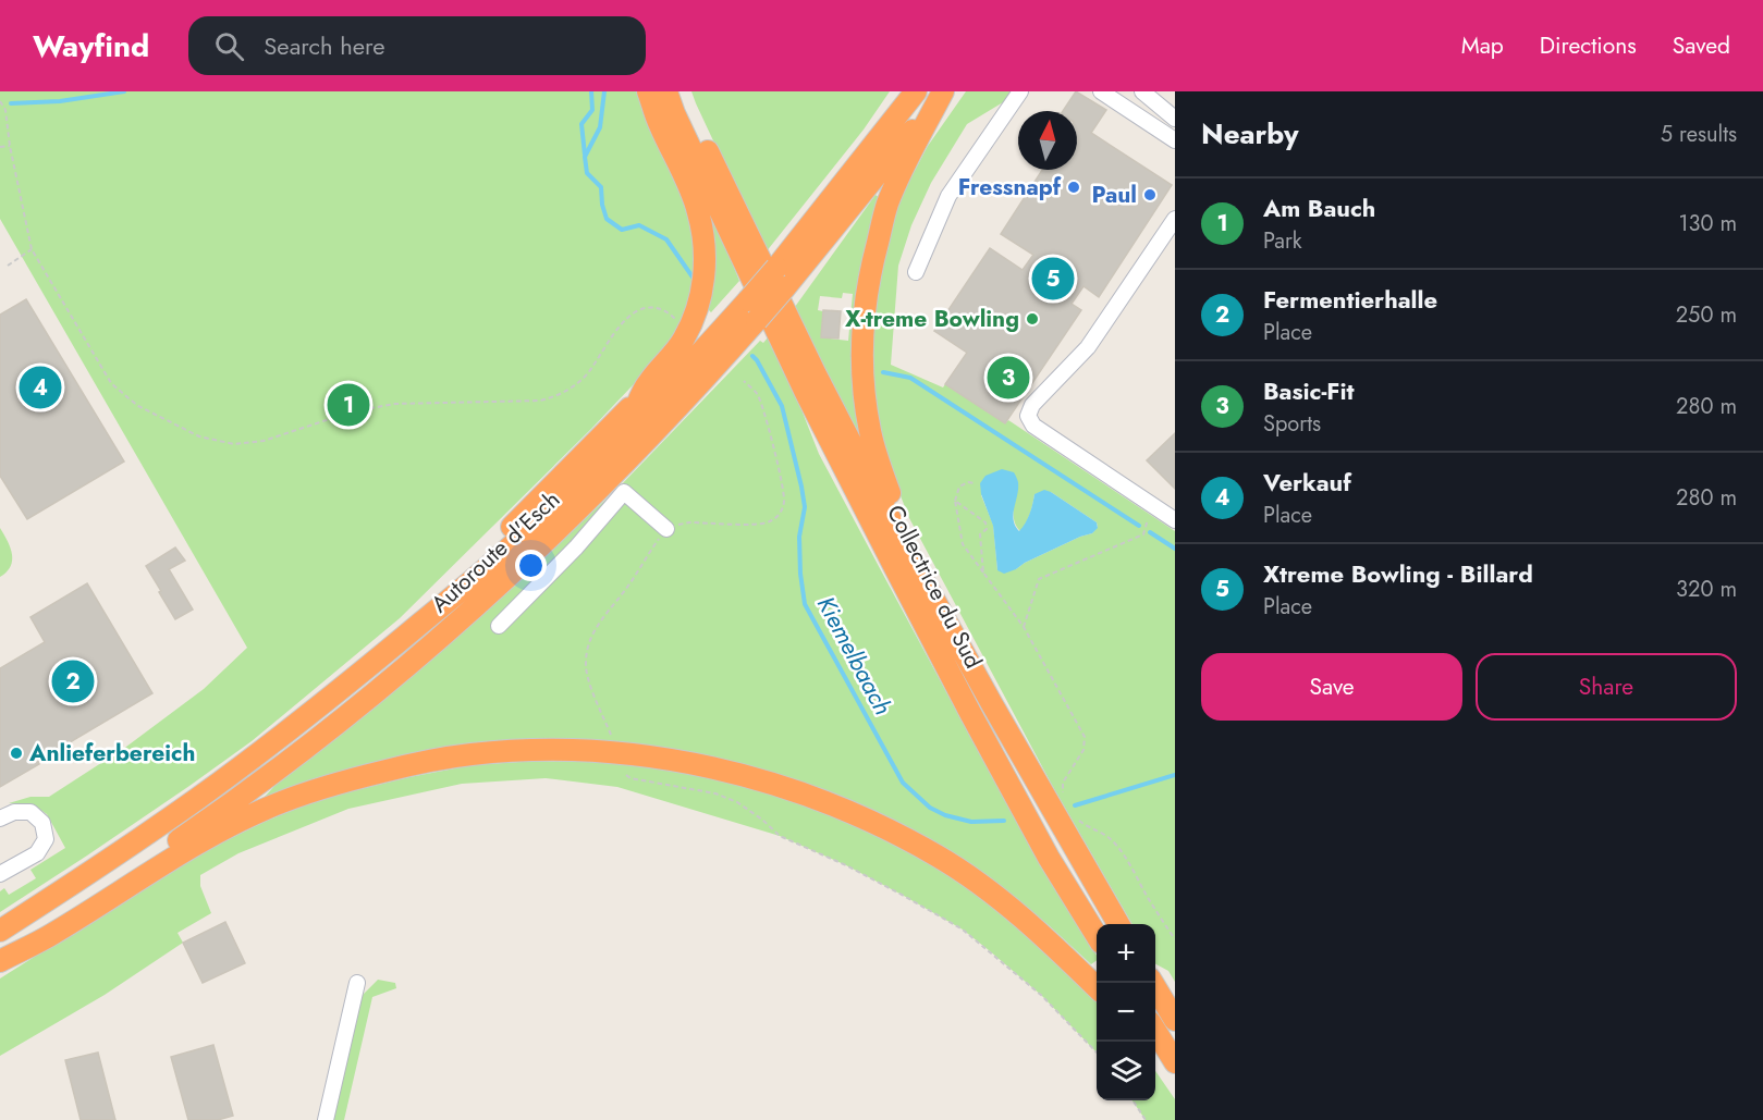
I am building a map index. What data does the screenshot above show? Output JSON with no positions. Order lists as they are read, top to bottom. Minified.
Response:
{"streets":{"highway":["Autoroute d'Esch","Collectrice du Sud"]},"water":["Kiemelbaach"],"places":["Fressnapf","Paul","X-treme Bowling","Anlieferbereich"],"north":"top","page":{"header":"Wayfind","search":"Search here","nav":["Map","Directions","Saved"],"heading":["Nearby","5 results"],"list":[{"mark":"1","name":"Am Bauch","note":"Park","value":"130 m"},{"mark":"2","name":"Fermentierhalle","note":"Place","value":"250 m"},{"mark":"3","name":"Basic-Fit","note":"Sports","value":"280 m"},{"mark":"4","name":"Verkauf","note":"Place","value":"280 m"},{"mark":"5","name":"Xtreme Bowling - Billard","note":"Place","value":"320 m"}],"pins":["5","3","4","1","2"],"buttons":["Save","Share"],"map_buttons":["+","−"]}}
